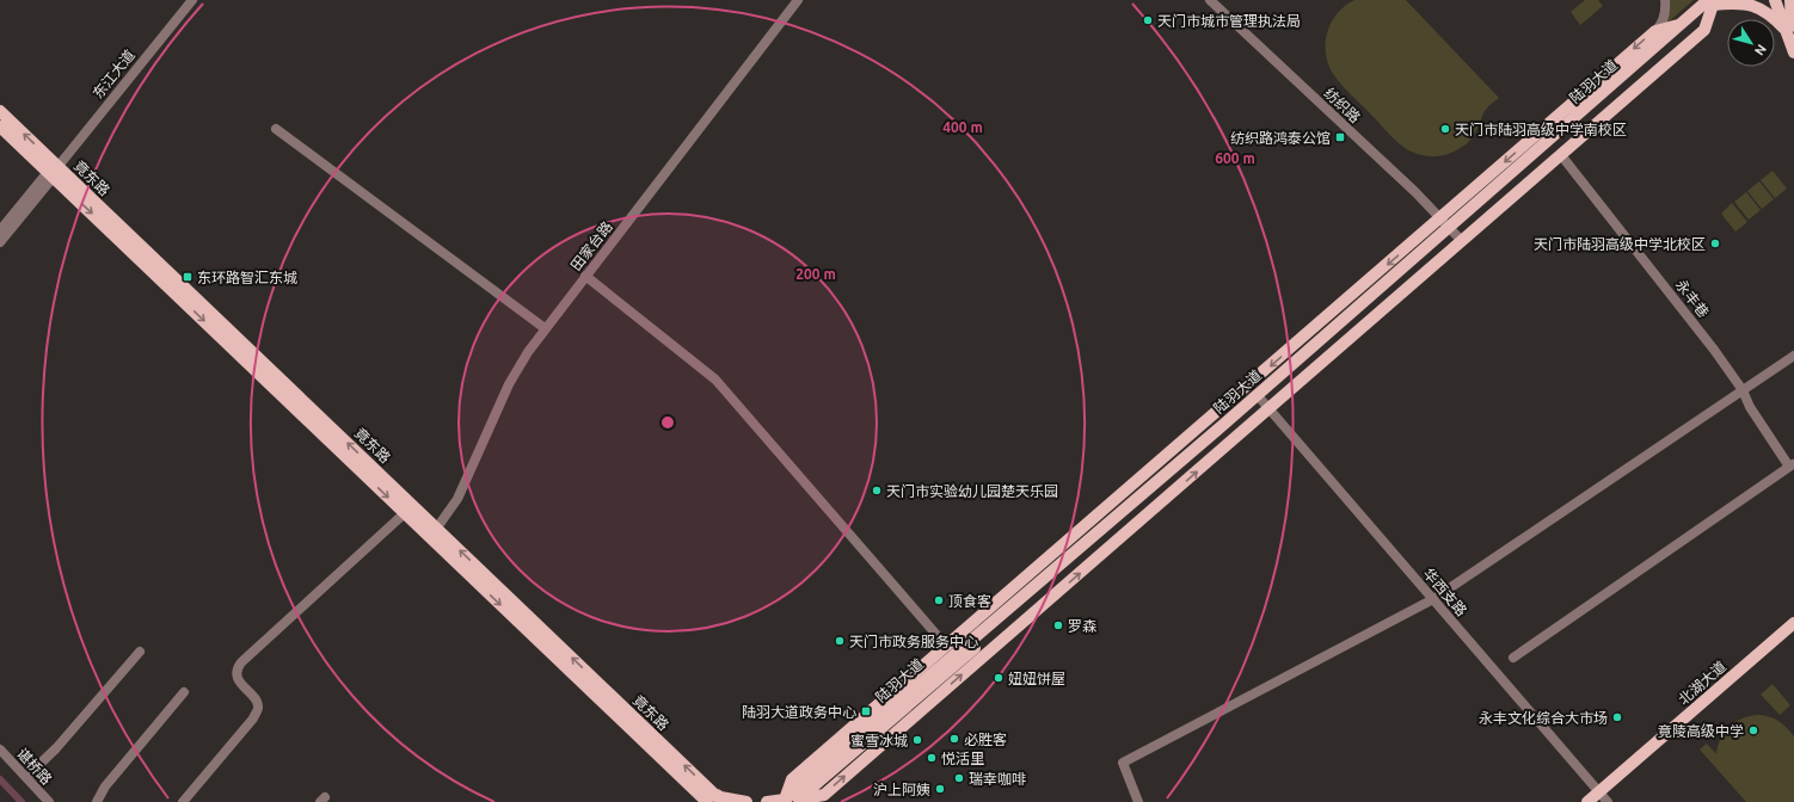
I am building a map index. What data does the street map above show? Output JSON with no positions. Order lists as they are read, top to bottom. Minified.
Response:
{"streets":{"main road":["陆羽大道","竟东路","北湖大道"],"street":["东江大道","纺织路","田家台路","永丰巷","华西支路","谌桥路"]},"crossings":[["东江大道","竟东路"],["陆羽大道","纺织路"],["竟东路","田家台路"],["华西支路","北湖大道"]],"places":{"other":["天门市城市管理执法局","天门市陆羽高级中学南校区","天门市陆羽高级中学北校区","天门市实验幼儿园楚天乐园","顶食客","罗森","天门市政务服务中心","妞妞饼屋","永丰文化综合大市场","竟陵高级中学","必胜客","蜜雪冰城","悦活里","瑞幸咖啡","沪上阿姨"],"transit":["纺织路鸿泰公馆","东环路智汇东城","陆羽大道政务中心"]},"north":"bottom right","rings":["400 m","600 m","200 m"]}
